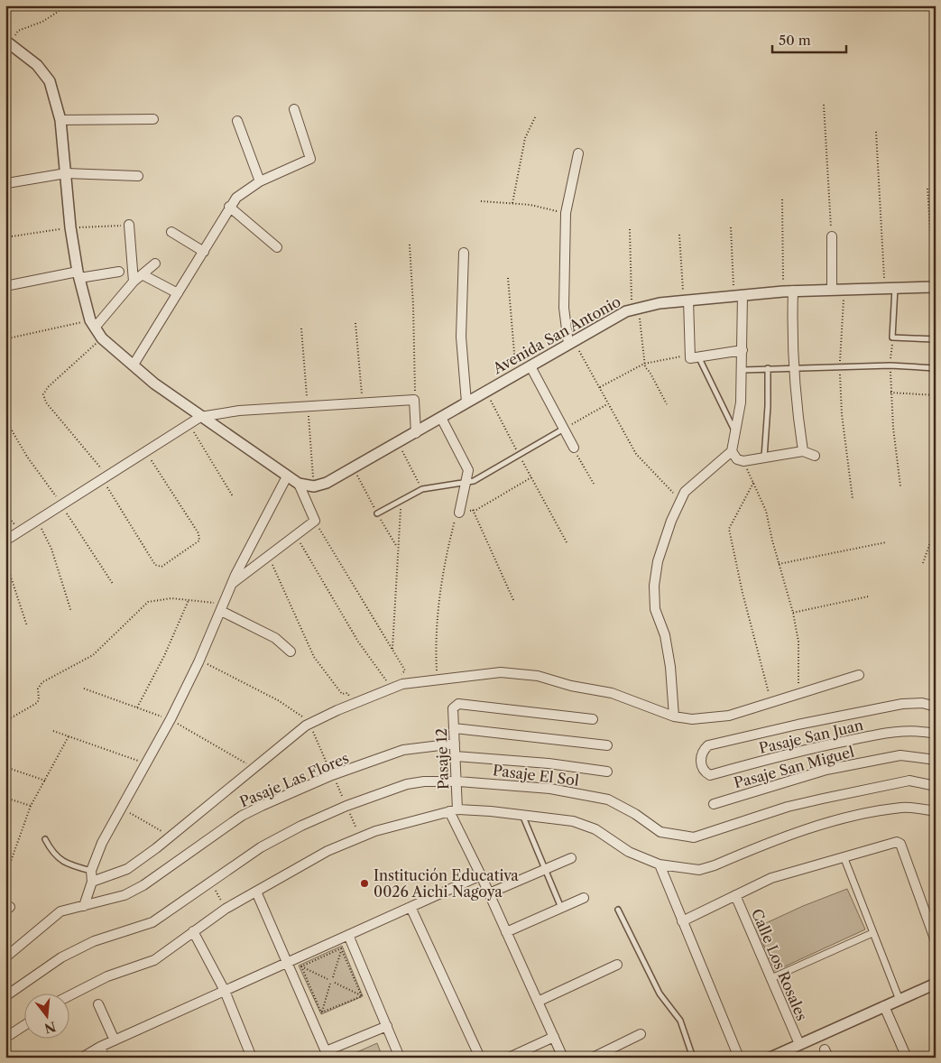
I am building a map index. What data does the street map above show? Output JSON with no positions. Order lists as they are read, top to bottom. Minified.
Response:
{"streets":{"street":["Avenida San Antonio","Pasaje San Juan","Pasaje 12","Pasaje San Miguel","Pasaje El Sol","Pasaje Las Flores","Calle Los Rosales"]},"crossings":[["Pasaje 12","Pasaje El Sol"],["Pasaje 12","Pasaje Las Flores"]],"places":["Institución Educativa 0026 Aichi Nagoya"],"scale_bar":"50 m","north":"bottom"}
